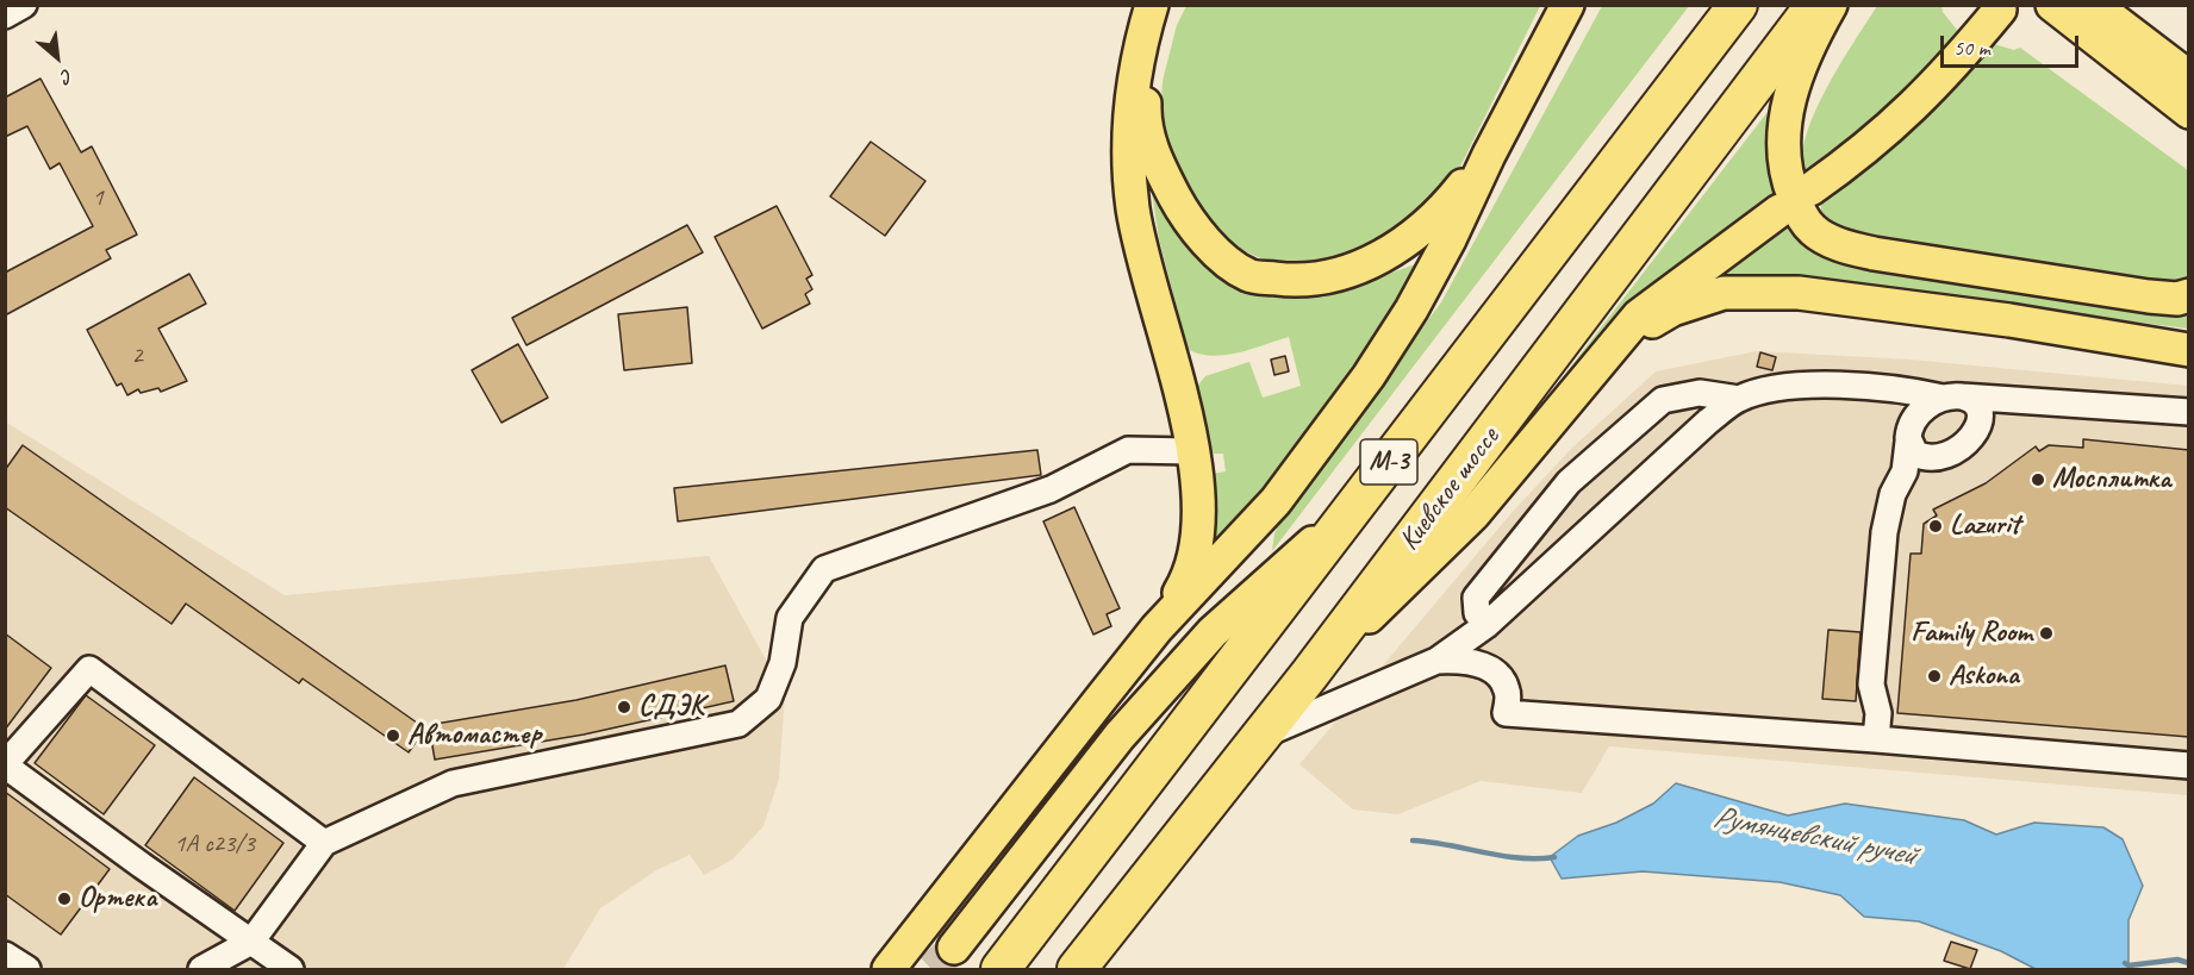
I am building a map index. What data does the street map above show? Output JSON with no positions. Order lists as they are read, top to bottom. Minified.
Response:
{"streets":{"highway":["М-3","Киевское шоссе"]},"water":["Румянцевский ручей"],"places":["Мосплитка","Lazurit","Family Room","Askona","СДЭК","Автомастер","Ортека"],"house_numbers":["1","2","1А с23/3"],"scale_bar":"50 m","north":"bottom right"}
